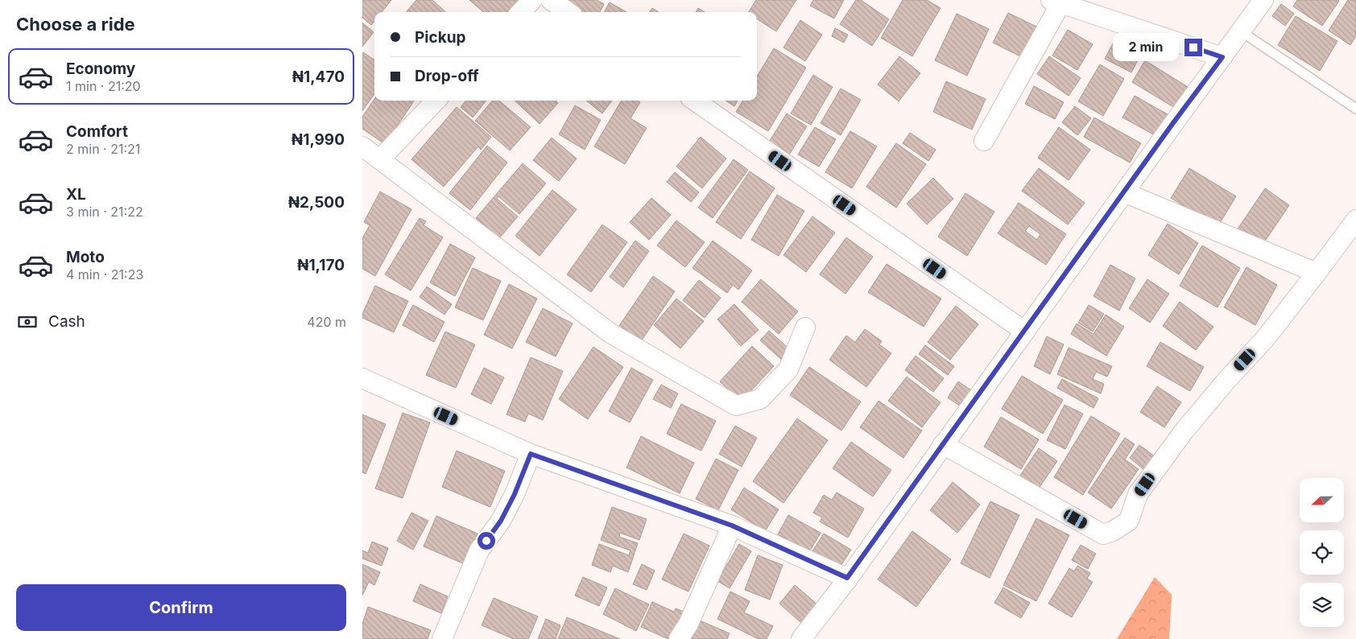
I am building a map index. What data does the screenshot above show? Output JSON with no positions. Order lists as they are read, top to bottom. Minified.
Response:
{"north":"left","page":{"heading":"Choose a ride","banner":["Pickup","Drop-off"],"bubble":"2 min","list":[{"name":"Economy","note":"1 min · 21:20","value":"₦1,470"},{"name":"Comfort","note":"2 min · 21:21","value":"₦1,990"},{"name":"XL","note":"3 min · 21:22","value":"₦2,500"},{"name":"Moto","note":"4 min · 21:23","value":"₦1,170"}],"pay":["Cash","420 m"],"buttons":"Confirm"}}
